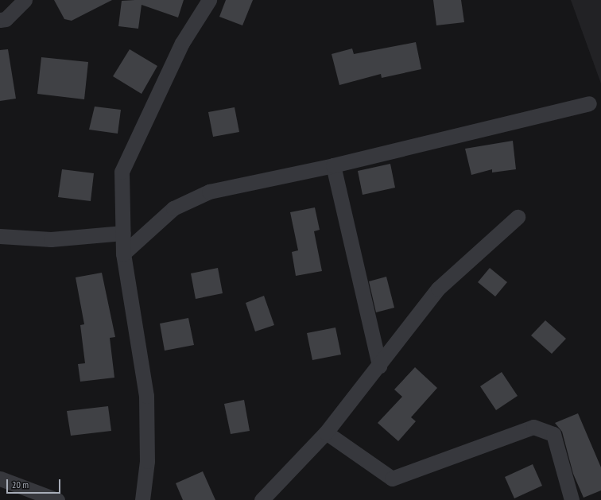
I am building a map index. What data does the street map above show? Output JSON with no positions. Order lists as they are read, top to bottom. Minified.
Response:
{"scale_bar":"20 m"}
